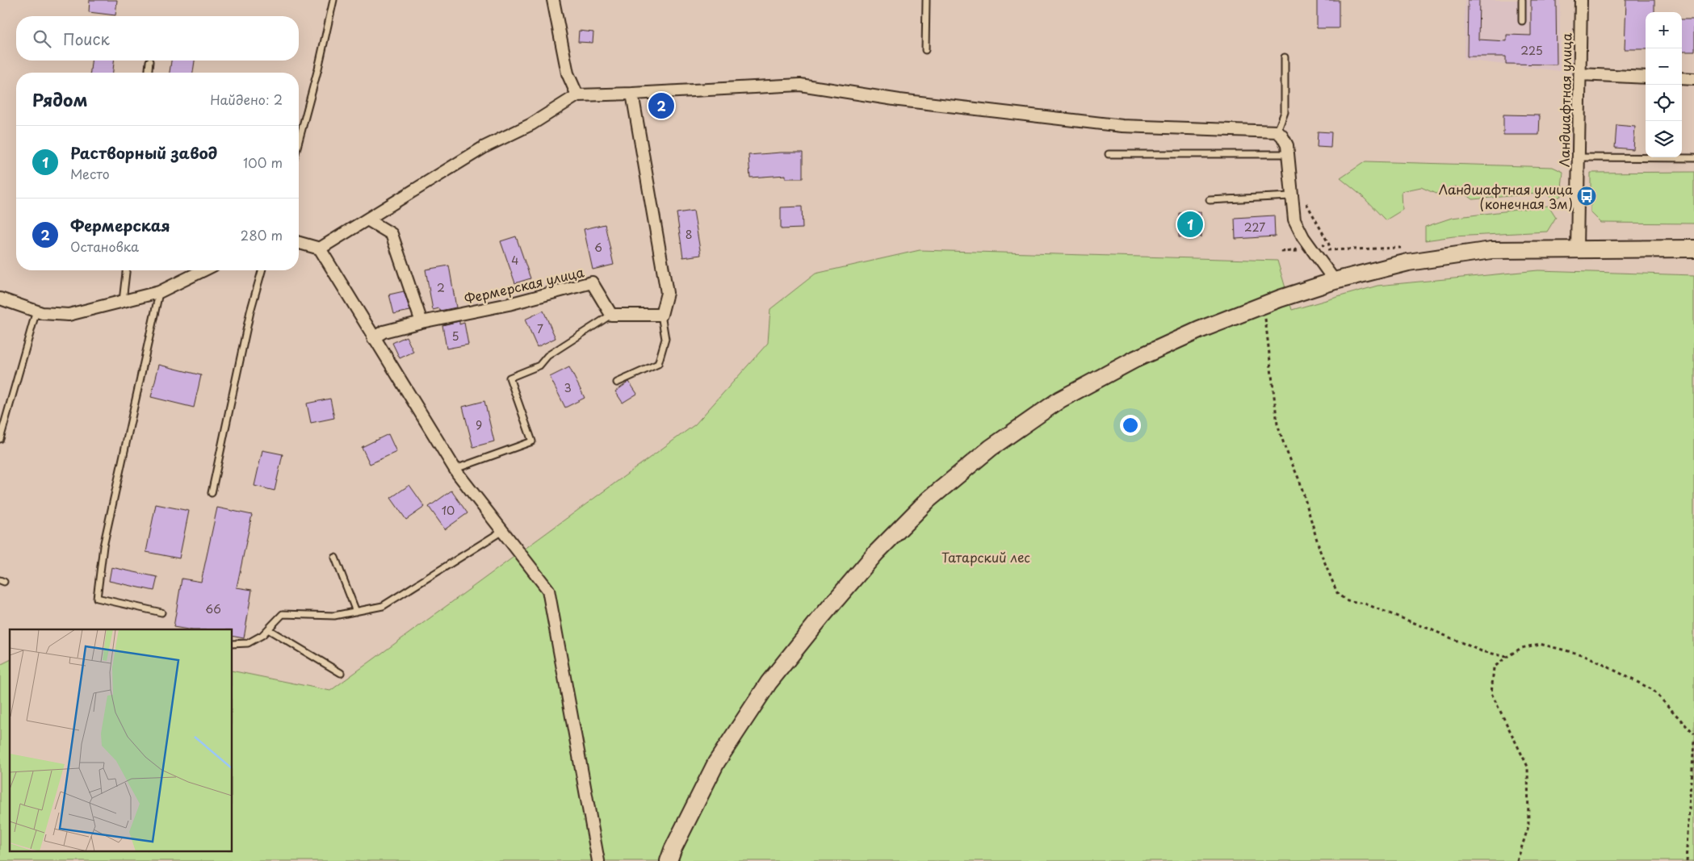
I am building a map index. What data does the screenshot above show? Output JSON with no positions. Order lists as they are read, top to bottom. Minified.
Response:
{"streets":{"street":["Ландшафтная улица","Фермерская улица"]},"parks":["Татарский лес"],"places":{"bus stop":["Ландшафтная улица (конечная 3м)"]},"house_numbers":["225","227","8","6","4","2","7","5","3","9","10","66"],"page":{"map_buttons":["+","−"],"search":"Поиск","heading":["Рядом","Найдено: 2"],"pins":["2","1"],"list":[{"mark":"1","name":"Растворный завод","note":"Место","value":"100 m"},{"mark":"2","name":"Фермерская","note":"Остановка","value":"280 m"}]}}
